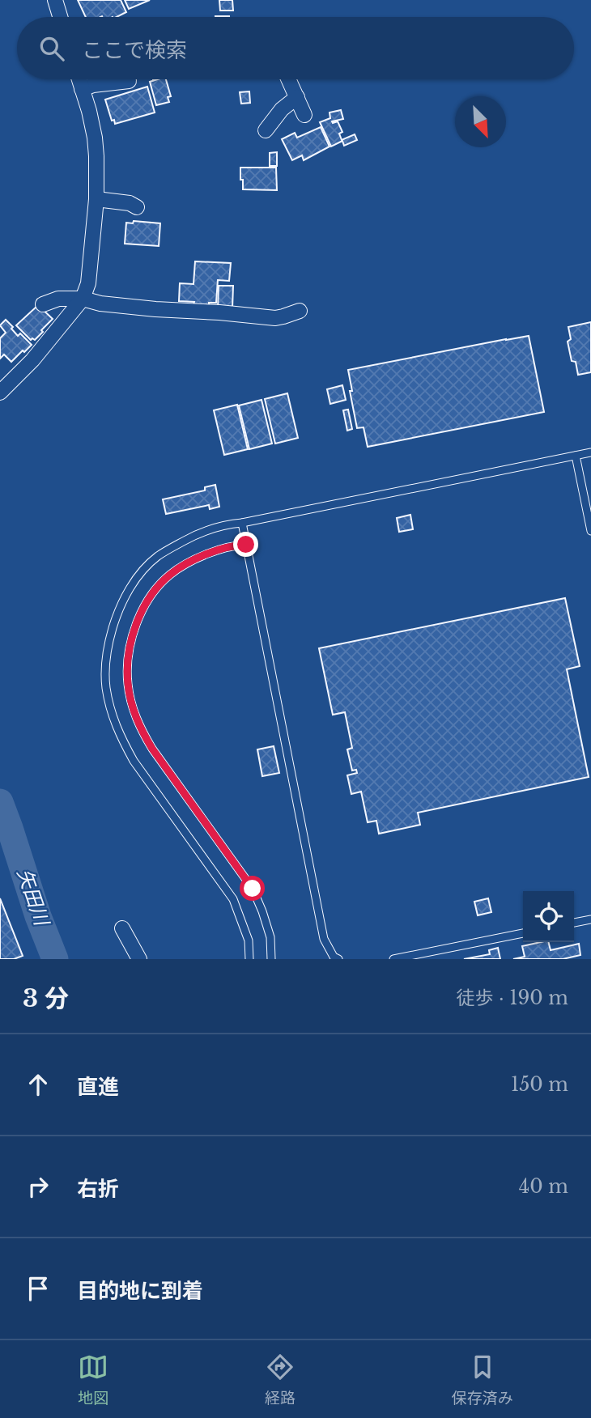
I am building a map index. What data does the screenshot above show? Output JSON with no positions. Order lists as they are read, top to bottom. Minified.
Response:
{"water":["矢田川"],"north":"bottom right","page":{"search":"ここで検索","heading":["3 分","徒歩 · 190 m"],"list":[["直進","150 m"],["右折","40 m"],"目的地に到着"],"nav":["地図","経路","保存済み"]}}
